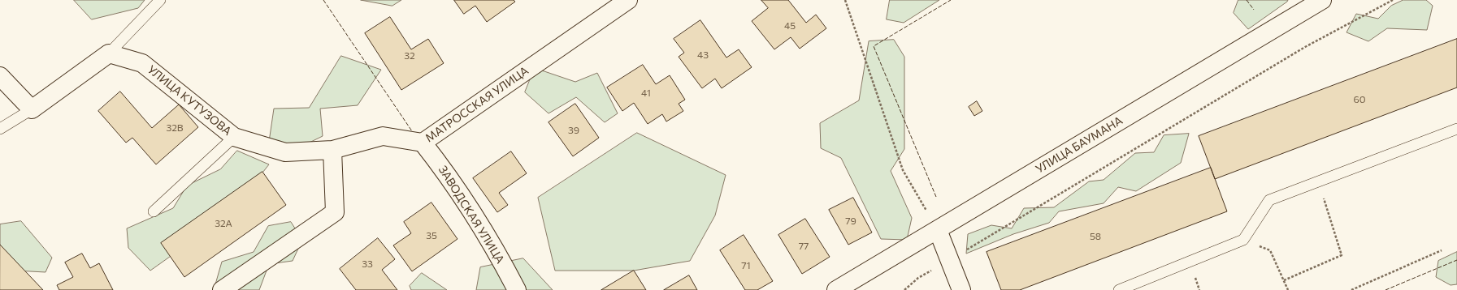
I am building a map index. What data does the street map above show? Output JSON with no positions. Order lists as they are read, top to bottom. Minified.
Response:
{"streets":{"street":["УЛИЦА КУТУЗОВА","МАТРОССКАЯ УЛИЦА","УЛИЦА БАУМАНА","ЗАВОДСКАЯ УЛИЦА"]},"crossings":[["УЛИЦА КУТУЗОВА","МАТРОССКАЯ УЛИЦА"],["МАТРОССКАЯ УЛИЦА","ЗАВОДСКАЯ УЛИЦА"]],"house_numbers":["45","43","32","41","60","32В","39","79","32А","35","58","77","33","71"]}
